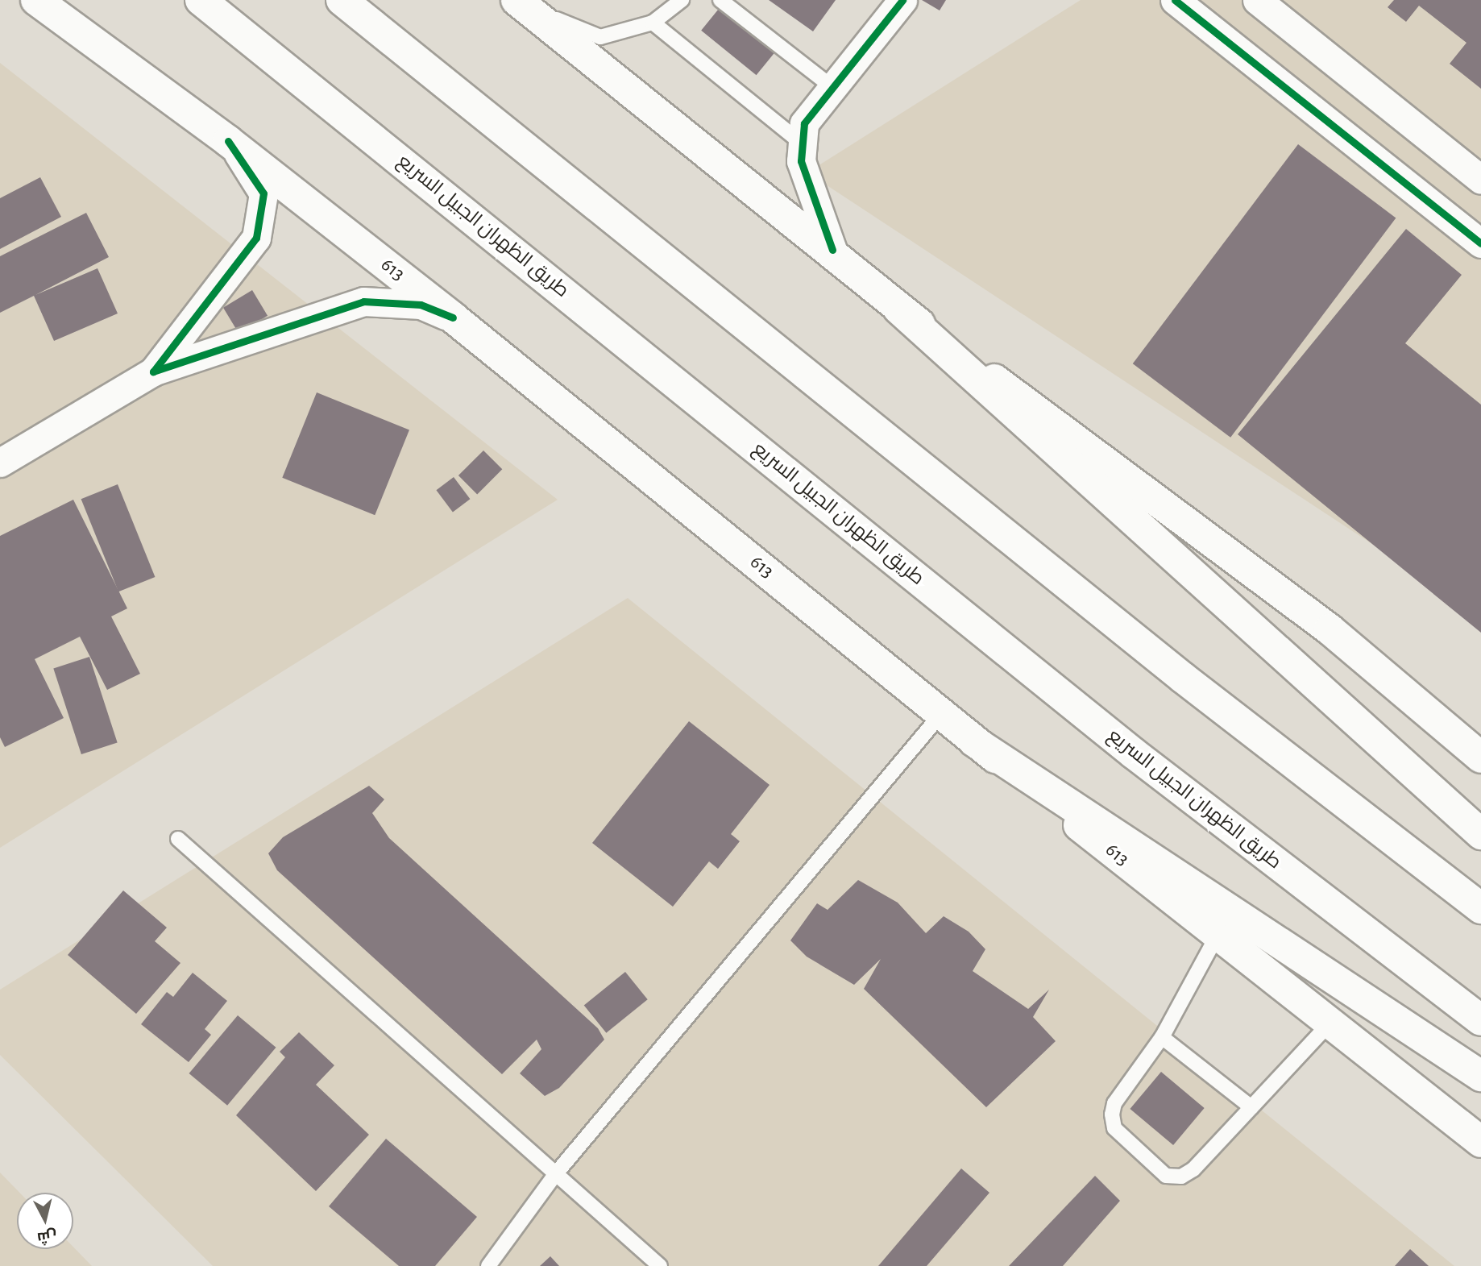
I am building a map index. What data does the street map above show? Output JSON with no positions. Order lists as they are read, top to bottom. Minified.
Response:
{"streets":{"main road":["طريق الظهران الجبيل السريع","613"]},"north":"bottom"}
